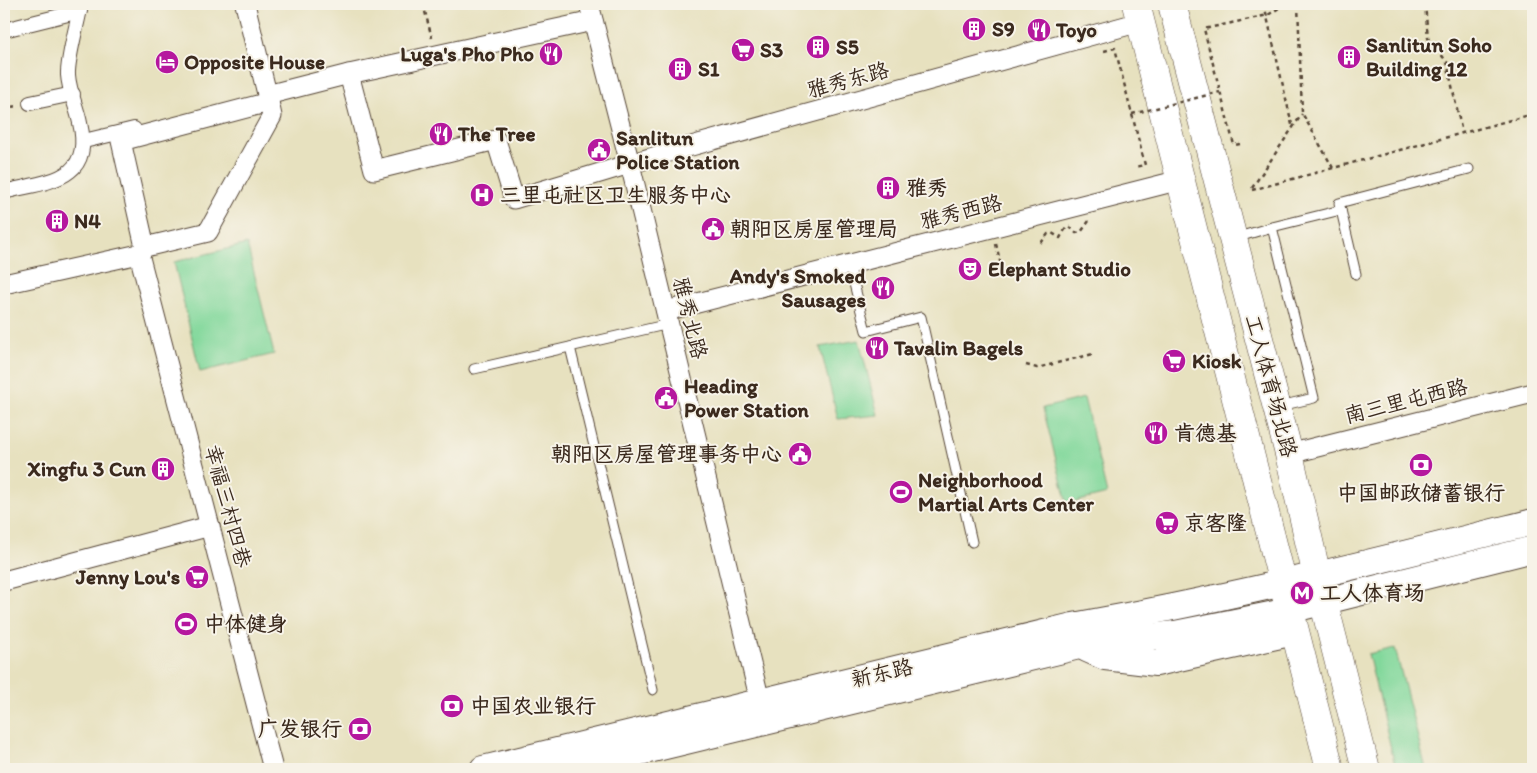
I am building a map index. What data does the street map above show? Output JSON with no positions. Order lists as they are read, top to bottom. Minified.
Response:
{"streets":{"main road":["工人体育场北路","新东路"],"street":["雅秀东路","雅秀西路","雅秀北路","南三里屯西路","幸福三村四巷"]},"crossings":[["雅秀东路","雅秀北路"],["雅秀东路","工人体育场北路"],["雅秀西路","雅秀北路"],["雅秀西路","工人体育场北路"],["雅秀北路","新东路"],["工人体育场北路","南三里屯西路"],["工人体育场北路","新东路"]],"places":{"building":["S9","S5","Sanlitun Soho Building 12","S1","雅秀","N4","Xingfu 3 Cun"],"restaurant":["Toyo","Luga's Pho Pho","The Tree","Andy's Smoked Sausages","Tavalin Bagels","肯德基"],"supermarket":["S3","Kiosk","京客隆","Jenny Lou's"],"hotel":["Opposite House"],"public building":["Sanlitun Police Station","朝阳区房屋管理局","Heading Power Station","朝阳区房屋管理事务中心"],"hospital":["三里屯社区卫生服务中心"],"theatre":["Elephant Studio"],"bank":["中国邮政储蓄银行","中国农业银行","广发银行"],"sports":["Neighborhood Martial Arts Center","中体健身"],"metro station":["工人体育场"]}}
